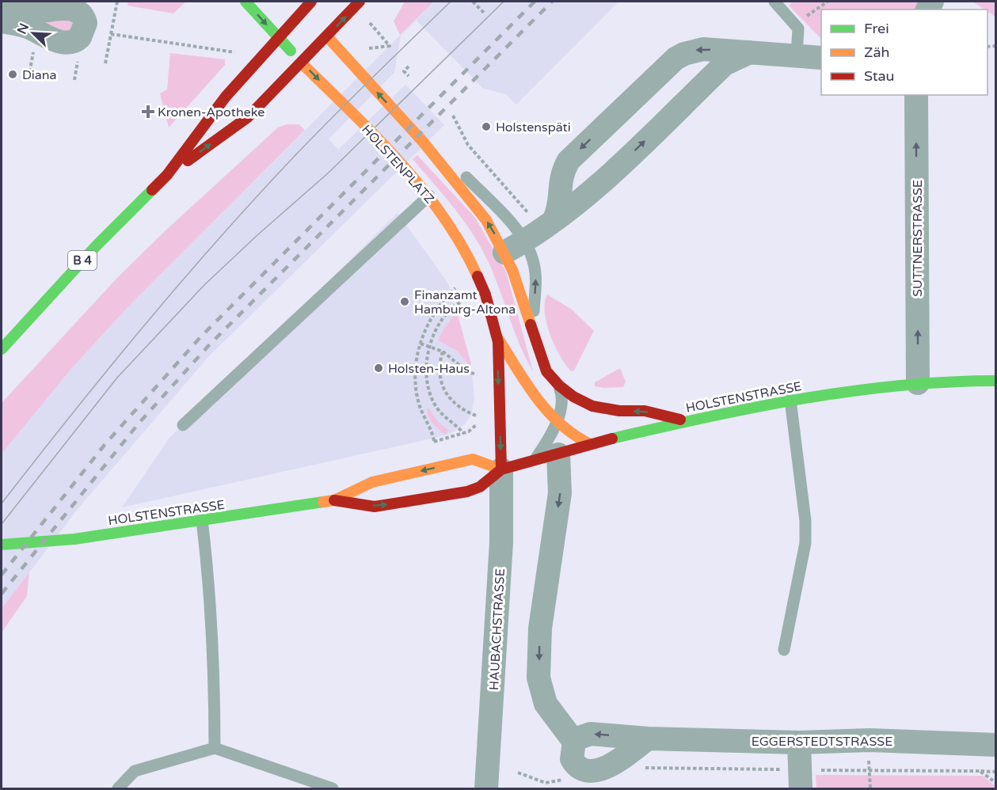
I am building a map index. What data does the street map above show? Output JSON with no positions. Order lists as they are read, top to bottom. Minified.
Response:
{"streets":{"main road":["HOLSTENPLATZ","B 4","HOLSTENSTRASSE"],"street":["SUTTNERSTRASSE","HAUBACHSTRASSE","EGGERSTEDTSTRASSE"]},"crossings":[["HOLSTENPLATZ","B 4"],["HOLSTENPLATZ","HOLSTENSTRASSE"],["HOLSTENPLATZ","HAUBACHSTRASSE"],["SUTTNERSTRASSE","HOLSTENSTRASSE"],["HOLSTENSTRASSE","HAUBACHSTRASSE"]],"one_way":["SUTTNERSTRASSE"],"places":{"other":["Diana","Holstenspäti","Finanzamt Hamburg-Altona","Holsten-Haus"],"health":["Kronen-Apotheke"]},"legend":["Frei","Zäh","Stau"],"north":"top left"}
